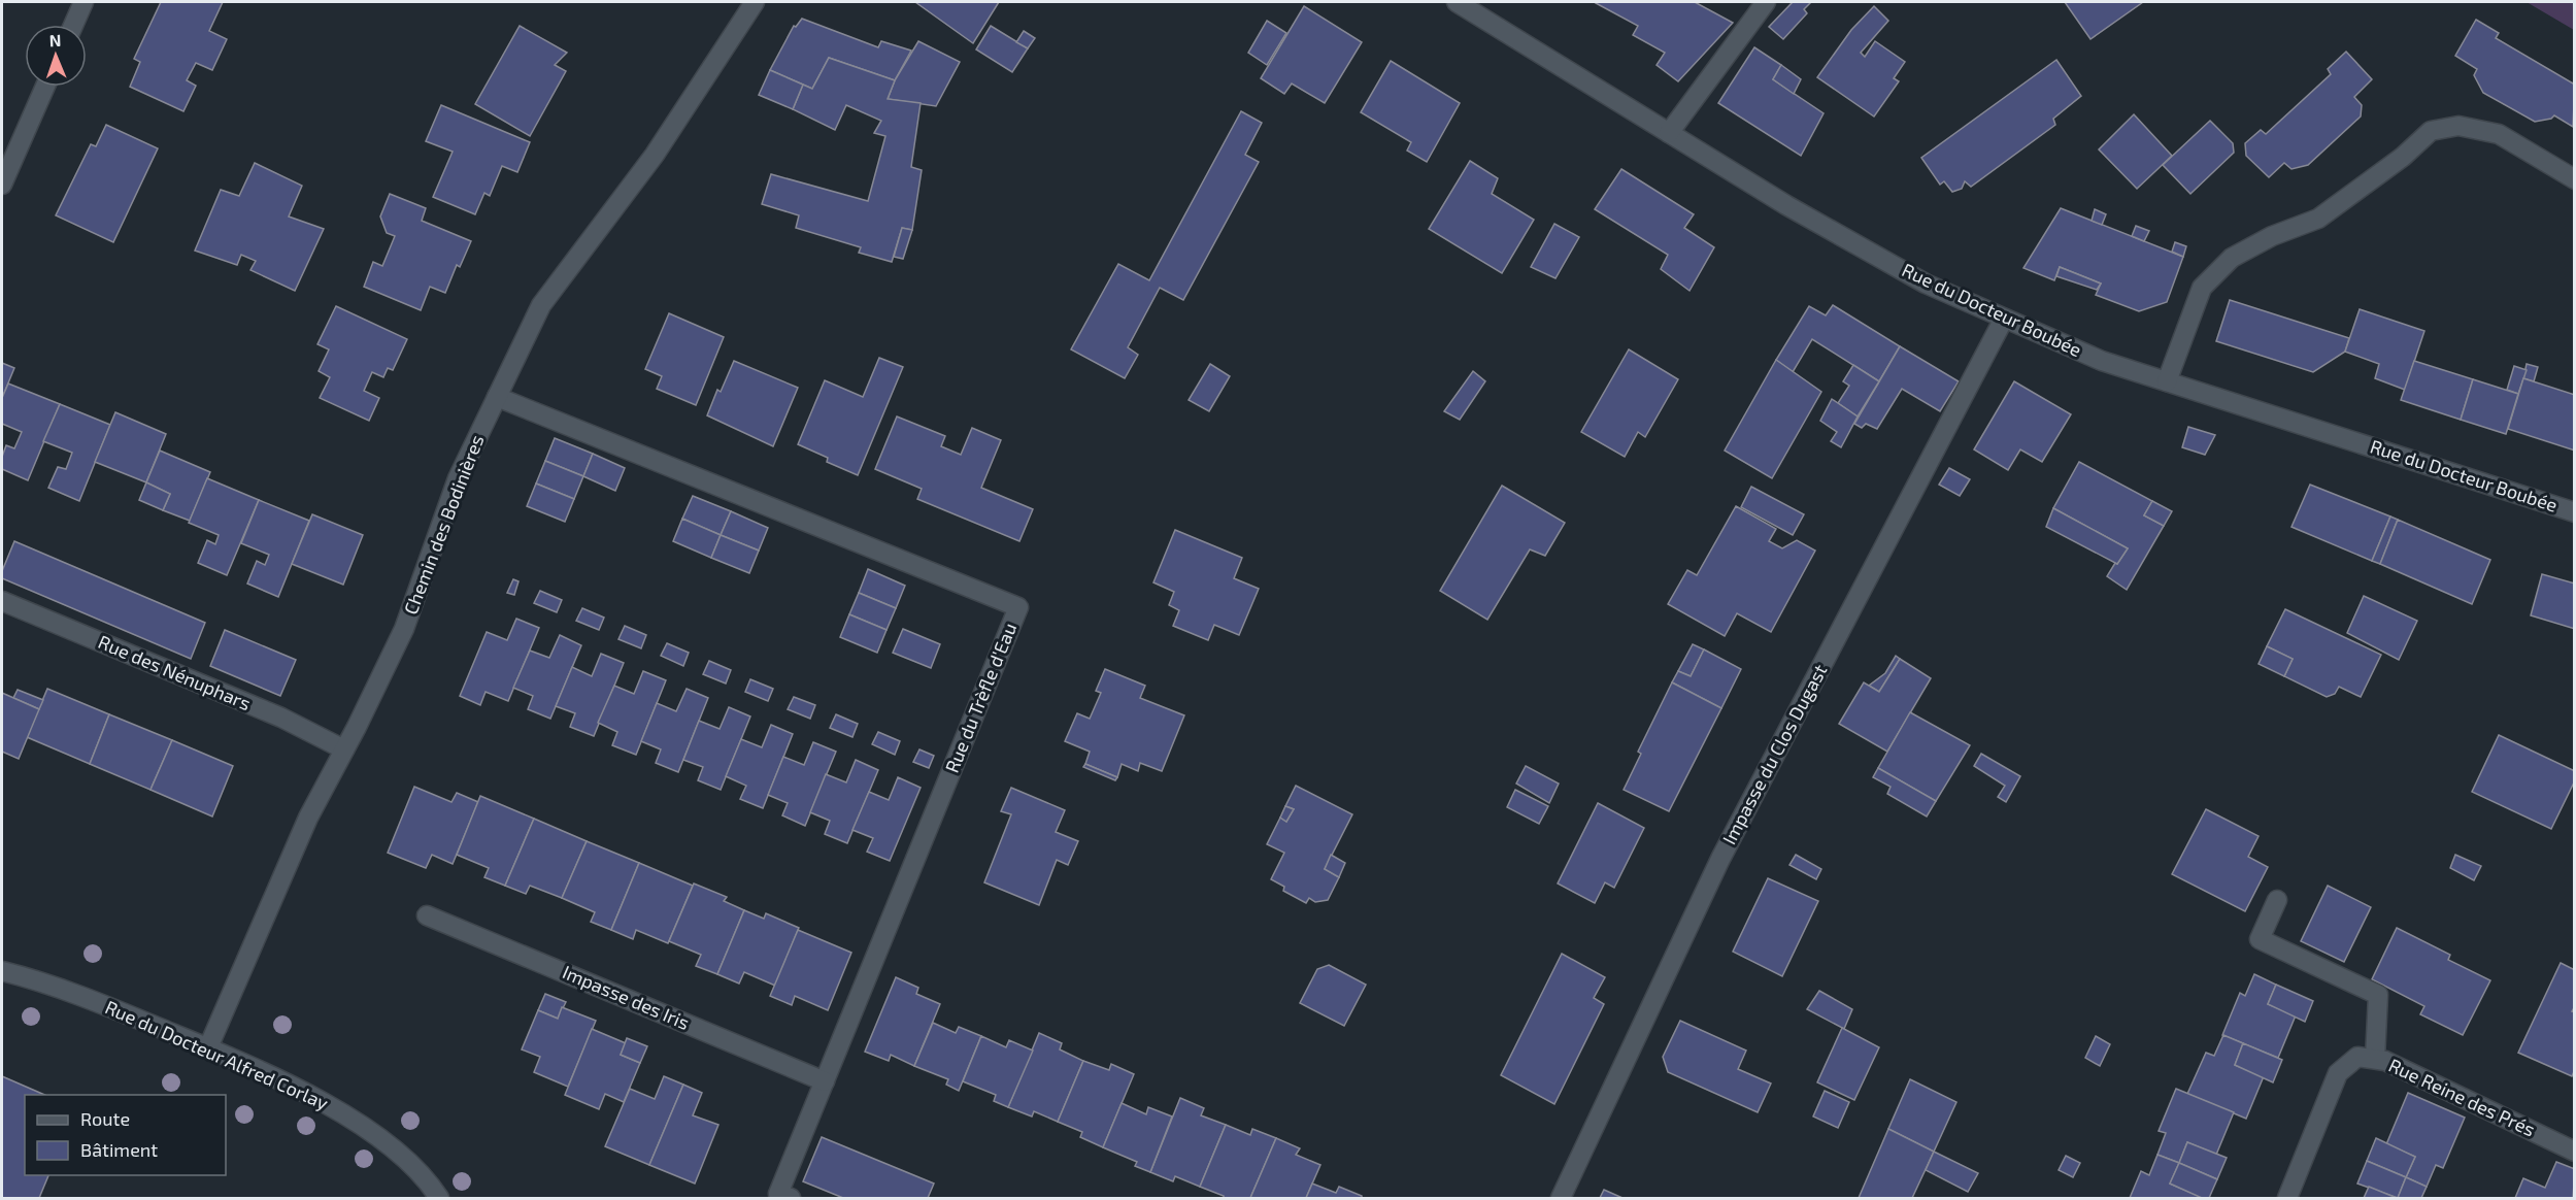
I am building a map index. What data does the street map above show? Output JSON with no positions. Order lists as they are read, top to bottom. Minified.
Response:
{"streets":{"street":["Rue du Docteur Boubée","Chemin des Bodinières","Rue des Nénuphars","Rue du Trèfle d'Eau","Impasse du Clos Dugast","Impasse des Iris","Rue du Docteur Alfred Corlay","Rue Reine des Prés"]},"crossings":[["Rue du Docteur Boubée","Impasse du Clos Dugast"],["Chemin des Bodinières","Rue des Nénuphars"],["Chemin des Bodinières","Rue du Trèfle d'Eau"],["Chemin des Bodinières","Rue du Docteur Alfred Corlay"],["Rue du Trèfle d'Eau","Impasse des Iris"]],"legend":["Route","Bâtiment"],"north":"top"}
